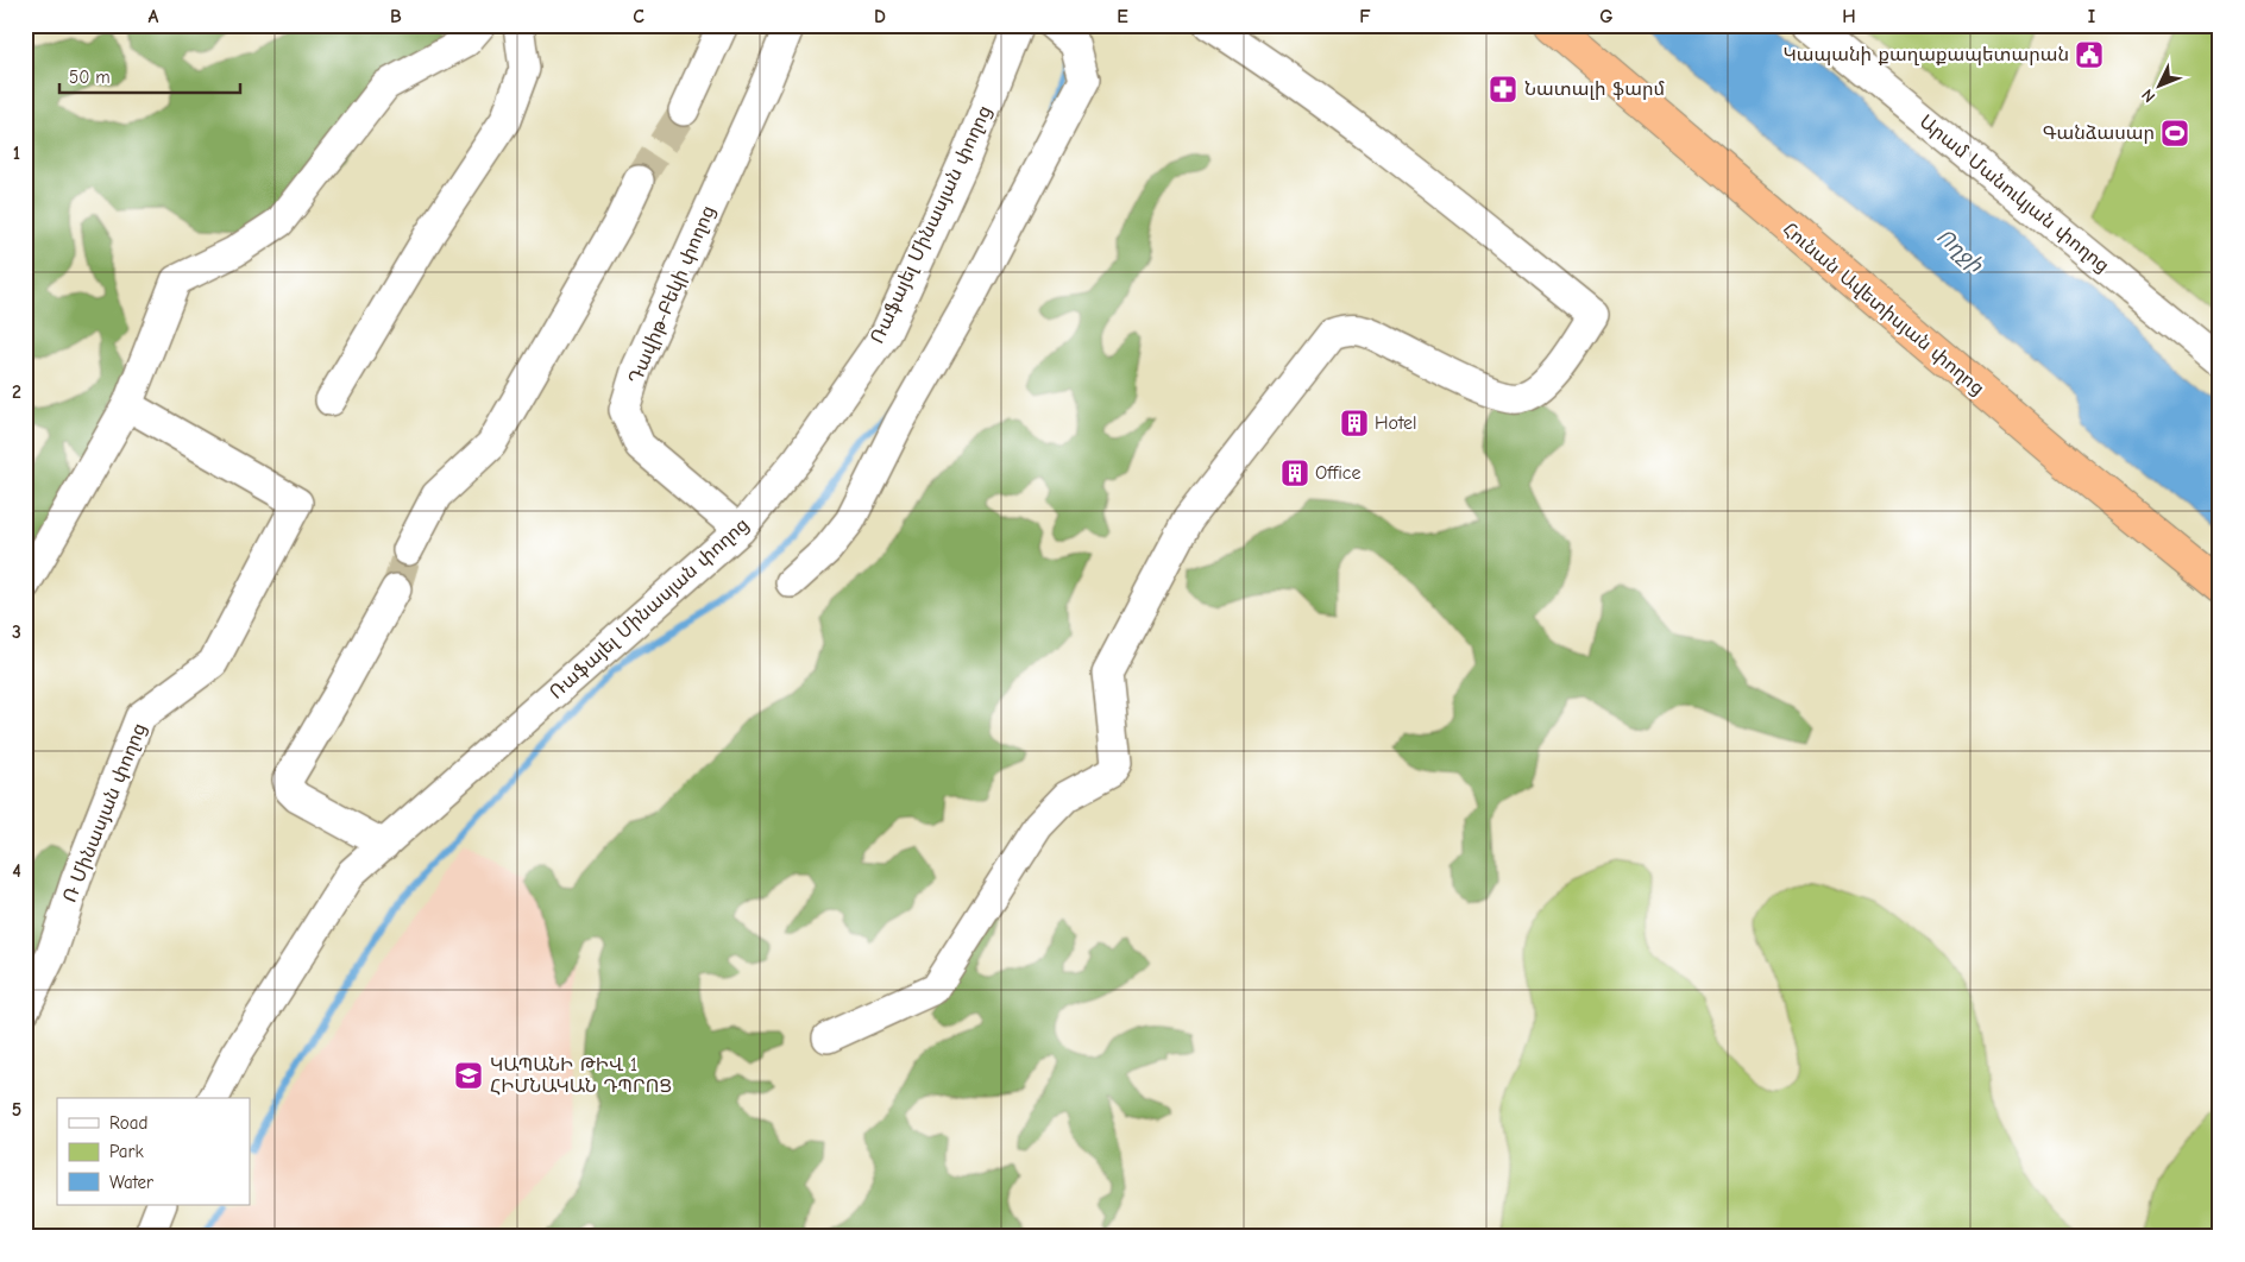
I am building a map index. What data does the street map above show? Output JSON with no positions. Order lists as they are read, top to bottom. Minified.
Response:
{"streets":{"highway":["Հունան Ավետիսյան փողոց"],"street":["Արամ Մանուկյան փողոց","Ռաֆայել Մինասյան փողոց","Դավիթ-Բեկի փողոց","Ռ Մինասյան փողոց"]},"crossings":[["Ռաֆայել Մինասյան փողոց","Դավիթ-Բեկի փողոց"]],"water":["Ողջի"],"places":{"public building":["Կապանի քաղաքապետարան"],"pharmacy":["Նատալի ֆարմ"],"sports":["Գանձասար"],"building":["Hotel","Office"],"school or university":["ԿԱՊԱՆԻ ԹԻՎ 1 ՀԻՄՆԱԿԱՆ ԴՊՐՈՑ"]},"legend":["Road","Park","Water"],"scale_bar":"50 m","north":"bottom left","grid":{"columns":["A","B","C","D","E","F","G","H","I"],"rows":["1","2","3","4","5"]}}
